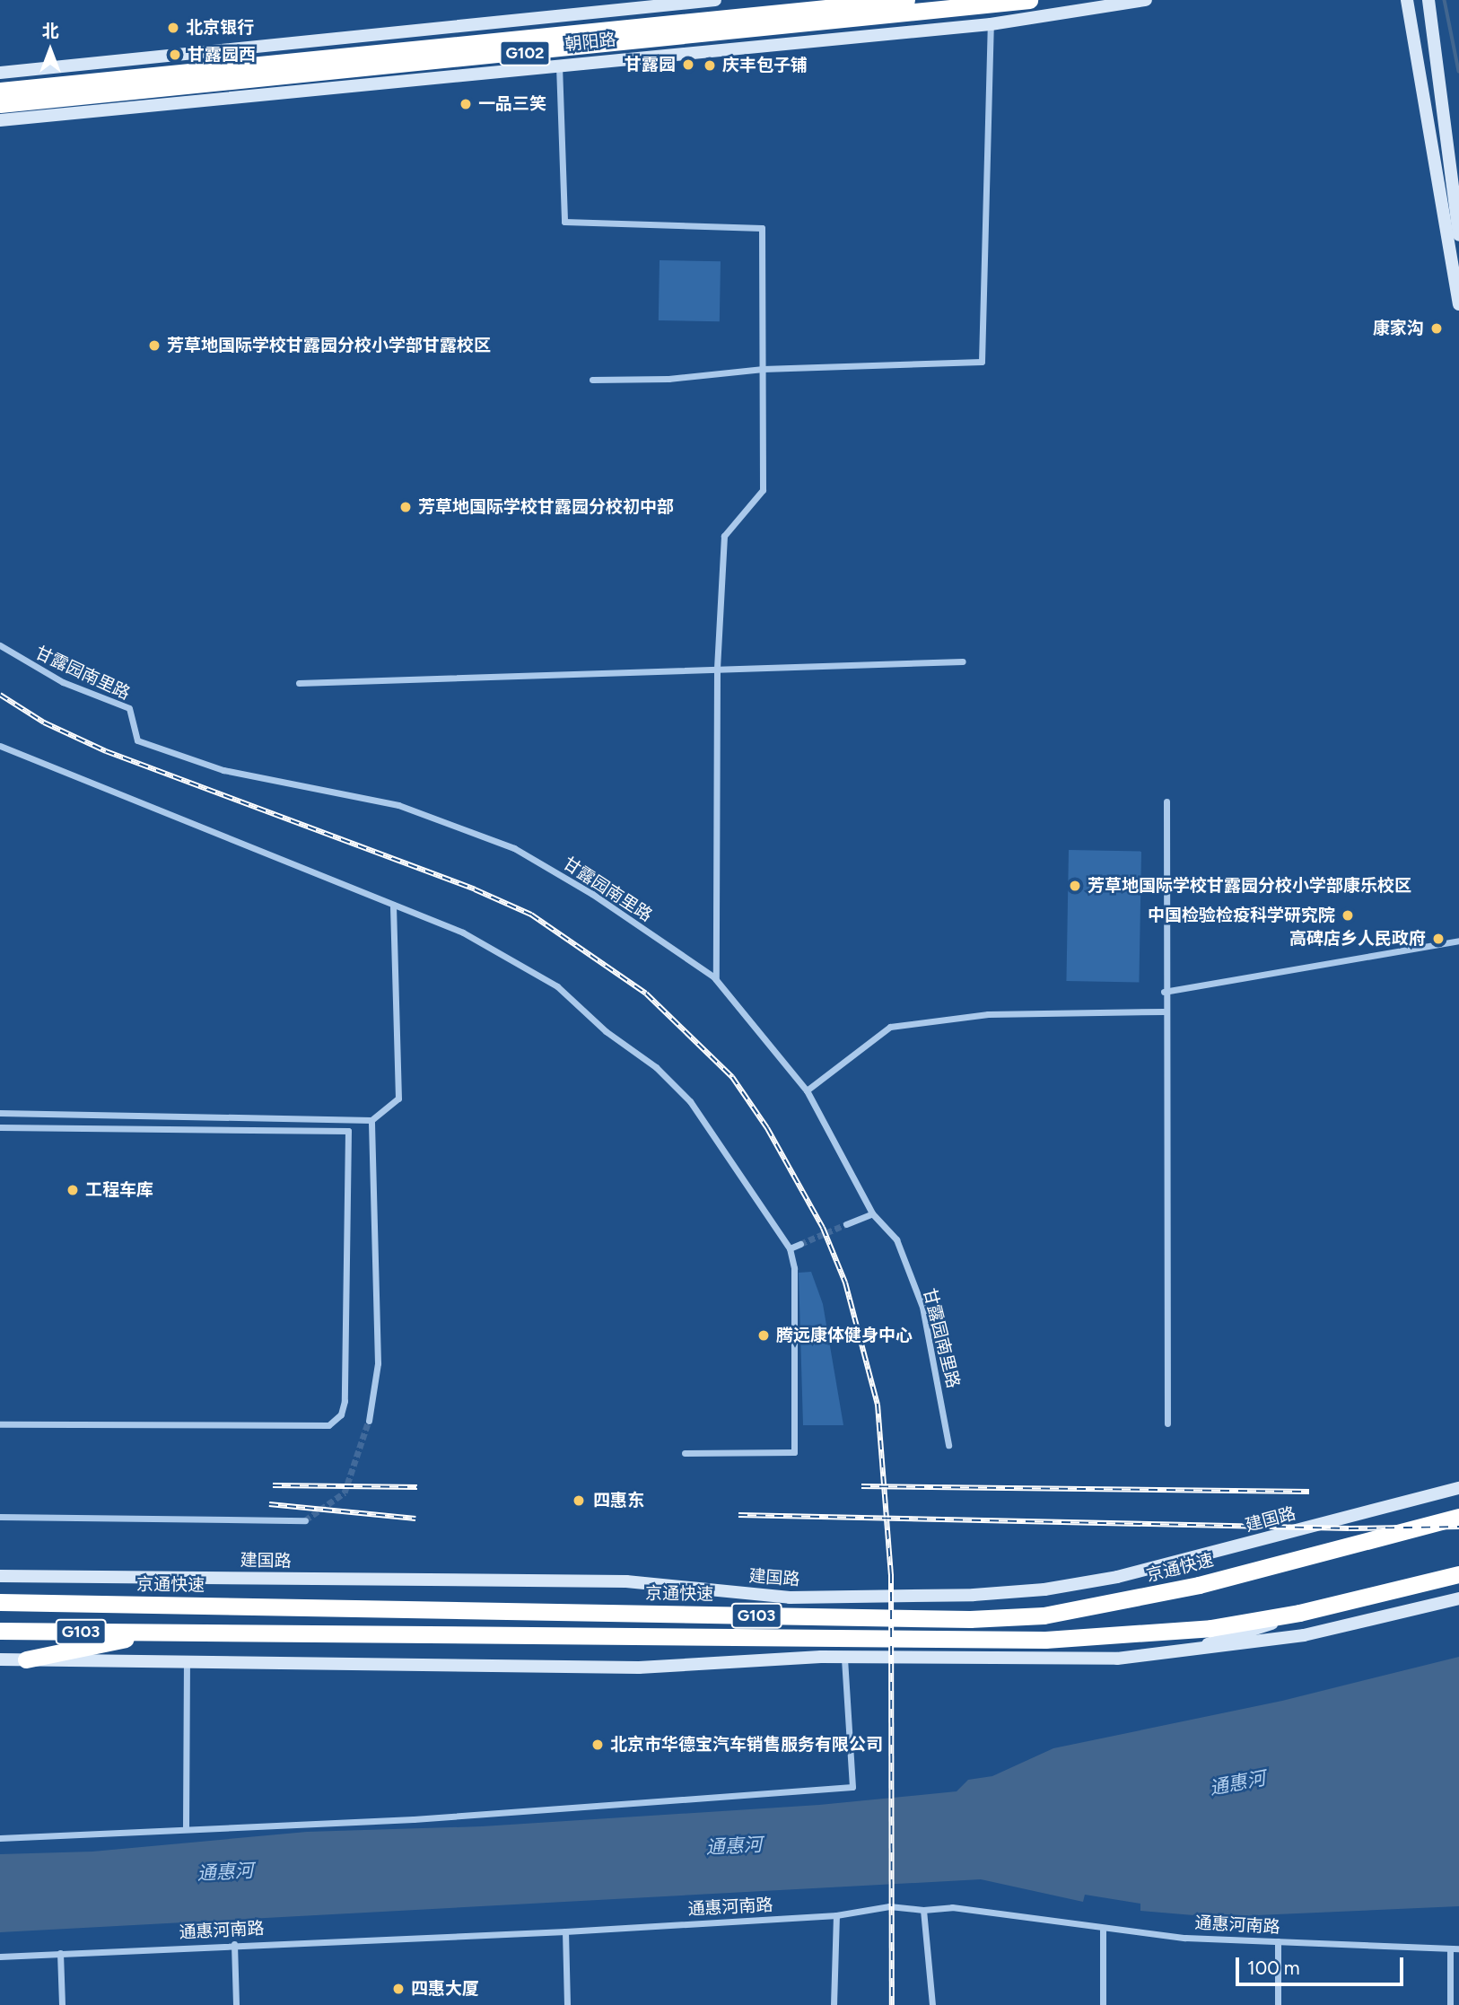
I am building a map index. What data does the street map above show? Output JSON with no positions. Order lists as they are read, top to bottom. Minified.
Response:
{"streets":{"highway":["朝阳路","G102","京通快速","G103"],"main road":["建国路"],"street":["甘露园南里路","通惠河南路"]},"water":["通惠河"],"places":["北京银行","甘露园西","甘露园","庆丰包子铺","一品三笑","康家沟","芳草地国际学校甘露园分校小学部甘露校区","芳草地国际学校甘露园分校初中部","芳草地国际学校甘露园分校小学部康乐校区","中国检验检疫科学研究院","高碑店乡人民政府","工程车库","腾远康体健身中心","四惠东","北京市华德宝汽车销售服务有限公司","四惠大厦"],"scale_bar":"100 m","north":"top"}
